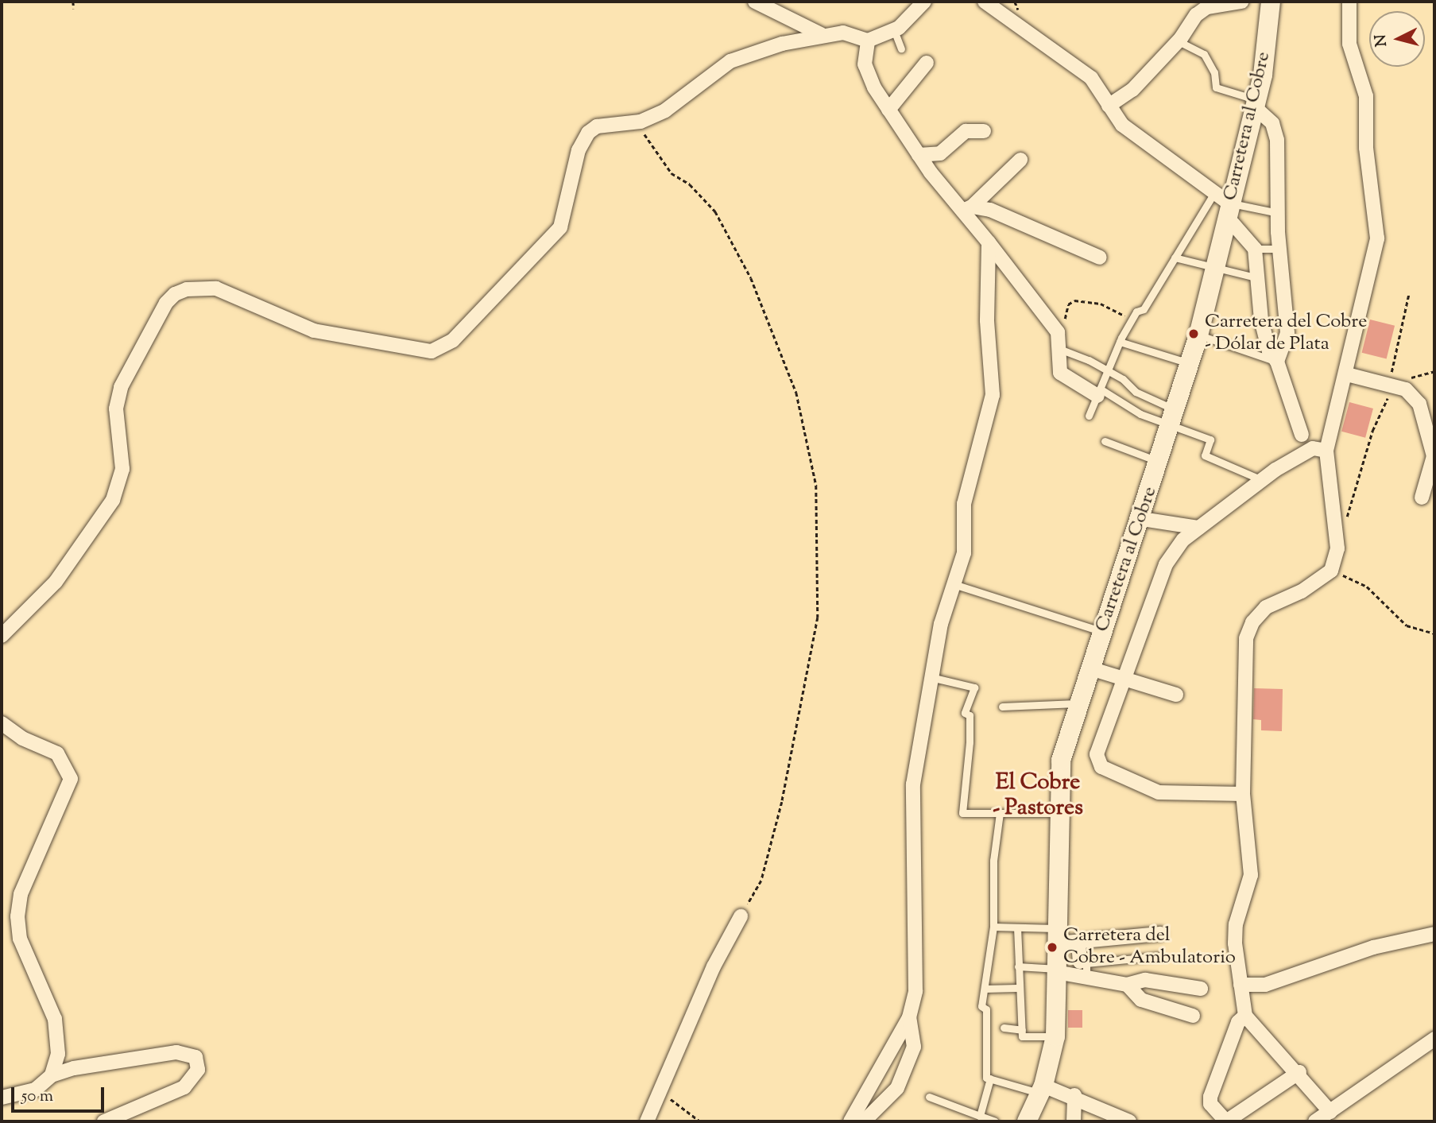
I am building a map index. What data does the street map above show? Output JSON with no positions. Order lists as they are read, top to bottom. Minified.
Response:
{"streets":{"street":["Carretera al Cobre"]},"districts":["El Cobre - Pastores"],"places":["Carretera del Cobre - Dólar de Plata","Carretera del Cobre - Ambulatorio"],"scale_bar":"50 m","north":"left"}
